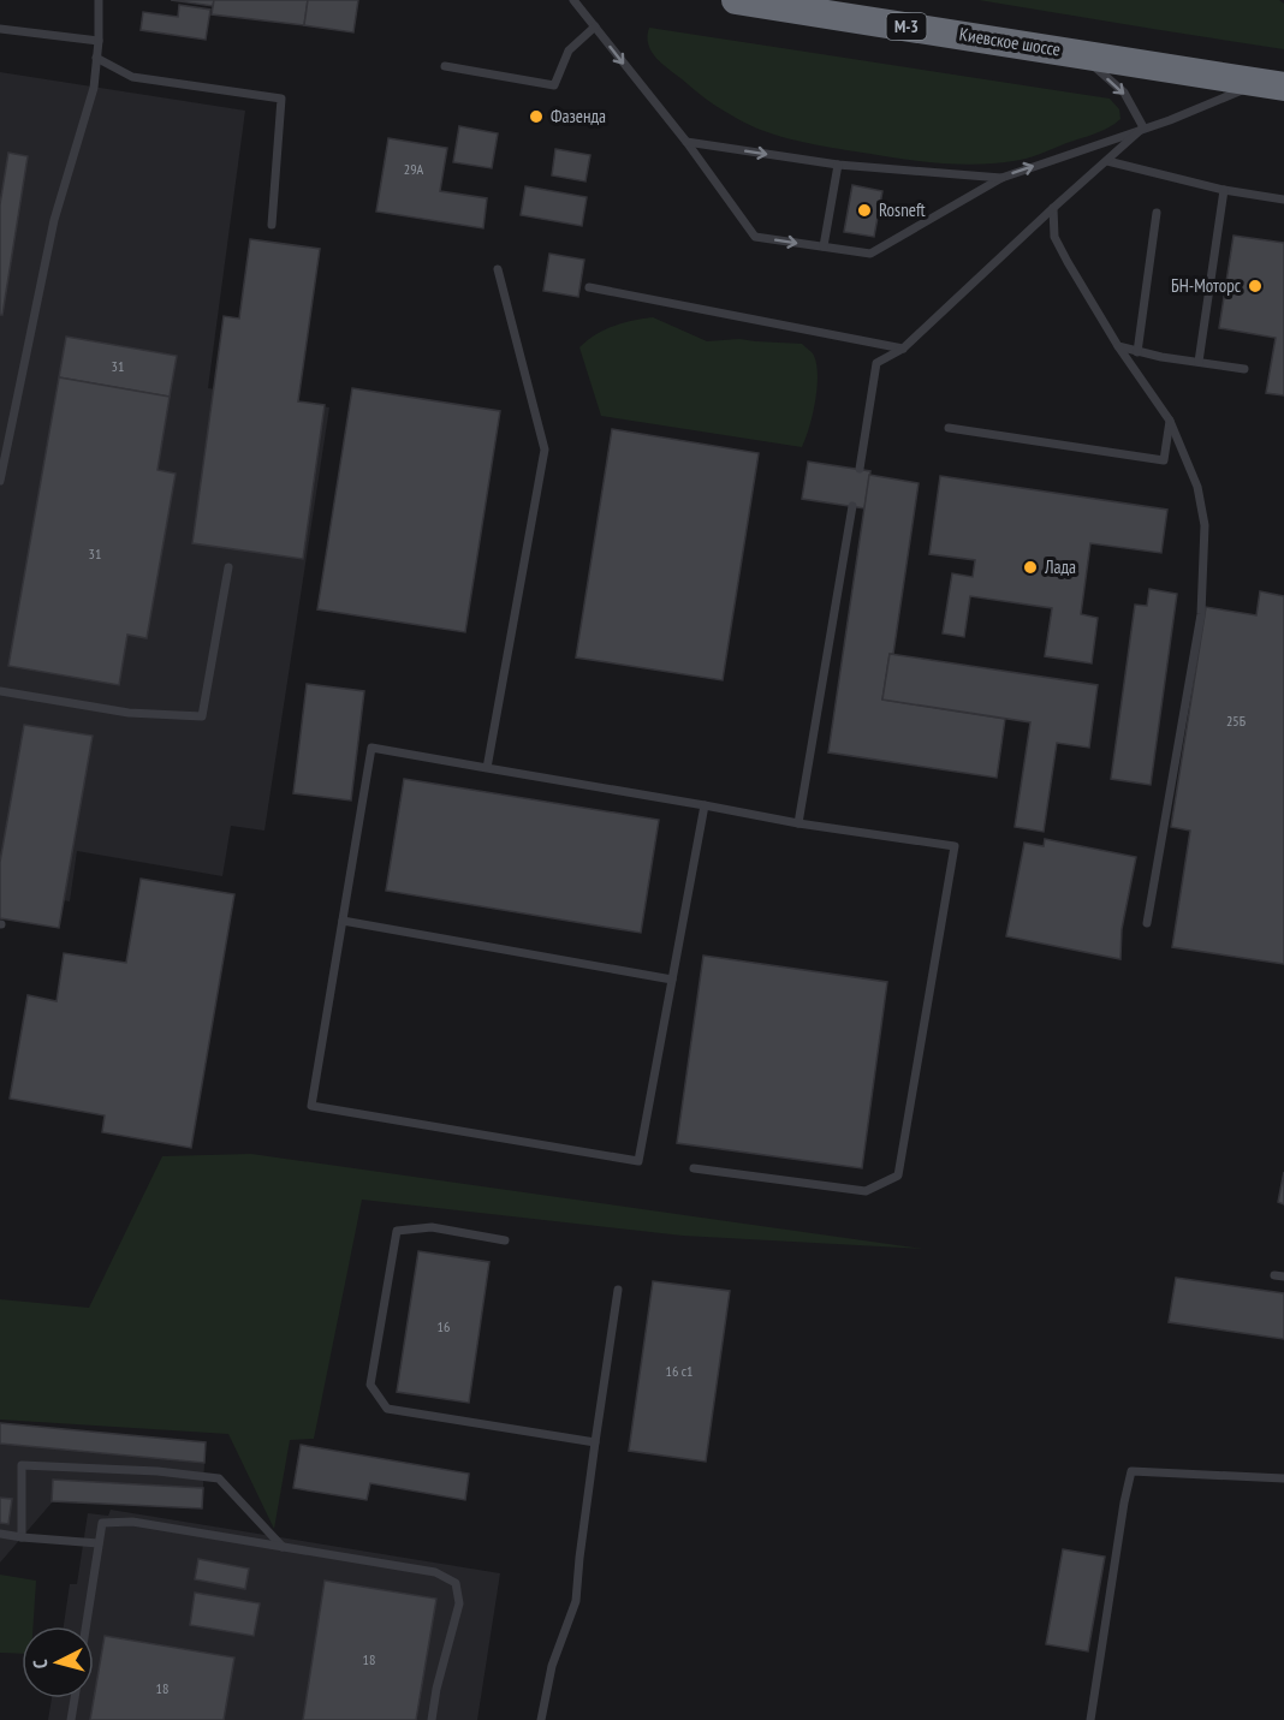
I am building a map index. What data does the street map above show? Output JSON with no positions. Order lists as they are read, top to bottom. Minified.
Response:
{"streets":{"highway":["М-3","Киевское шоссе"]},"places":["Фазенда","Rosneft","БН-Моторс","Лада"],"house_numbers":["29А","31","31","25Б","16","16 с1","18","18"],"north":"left"}
